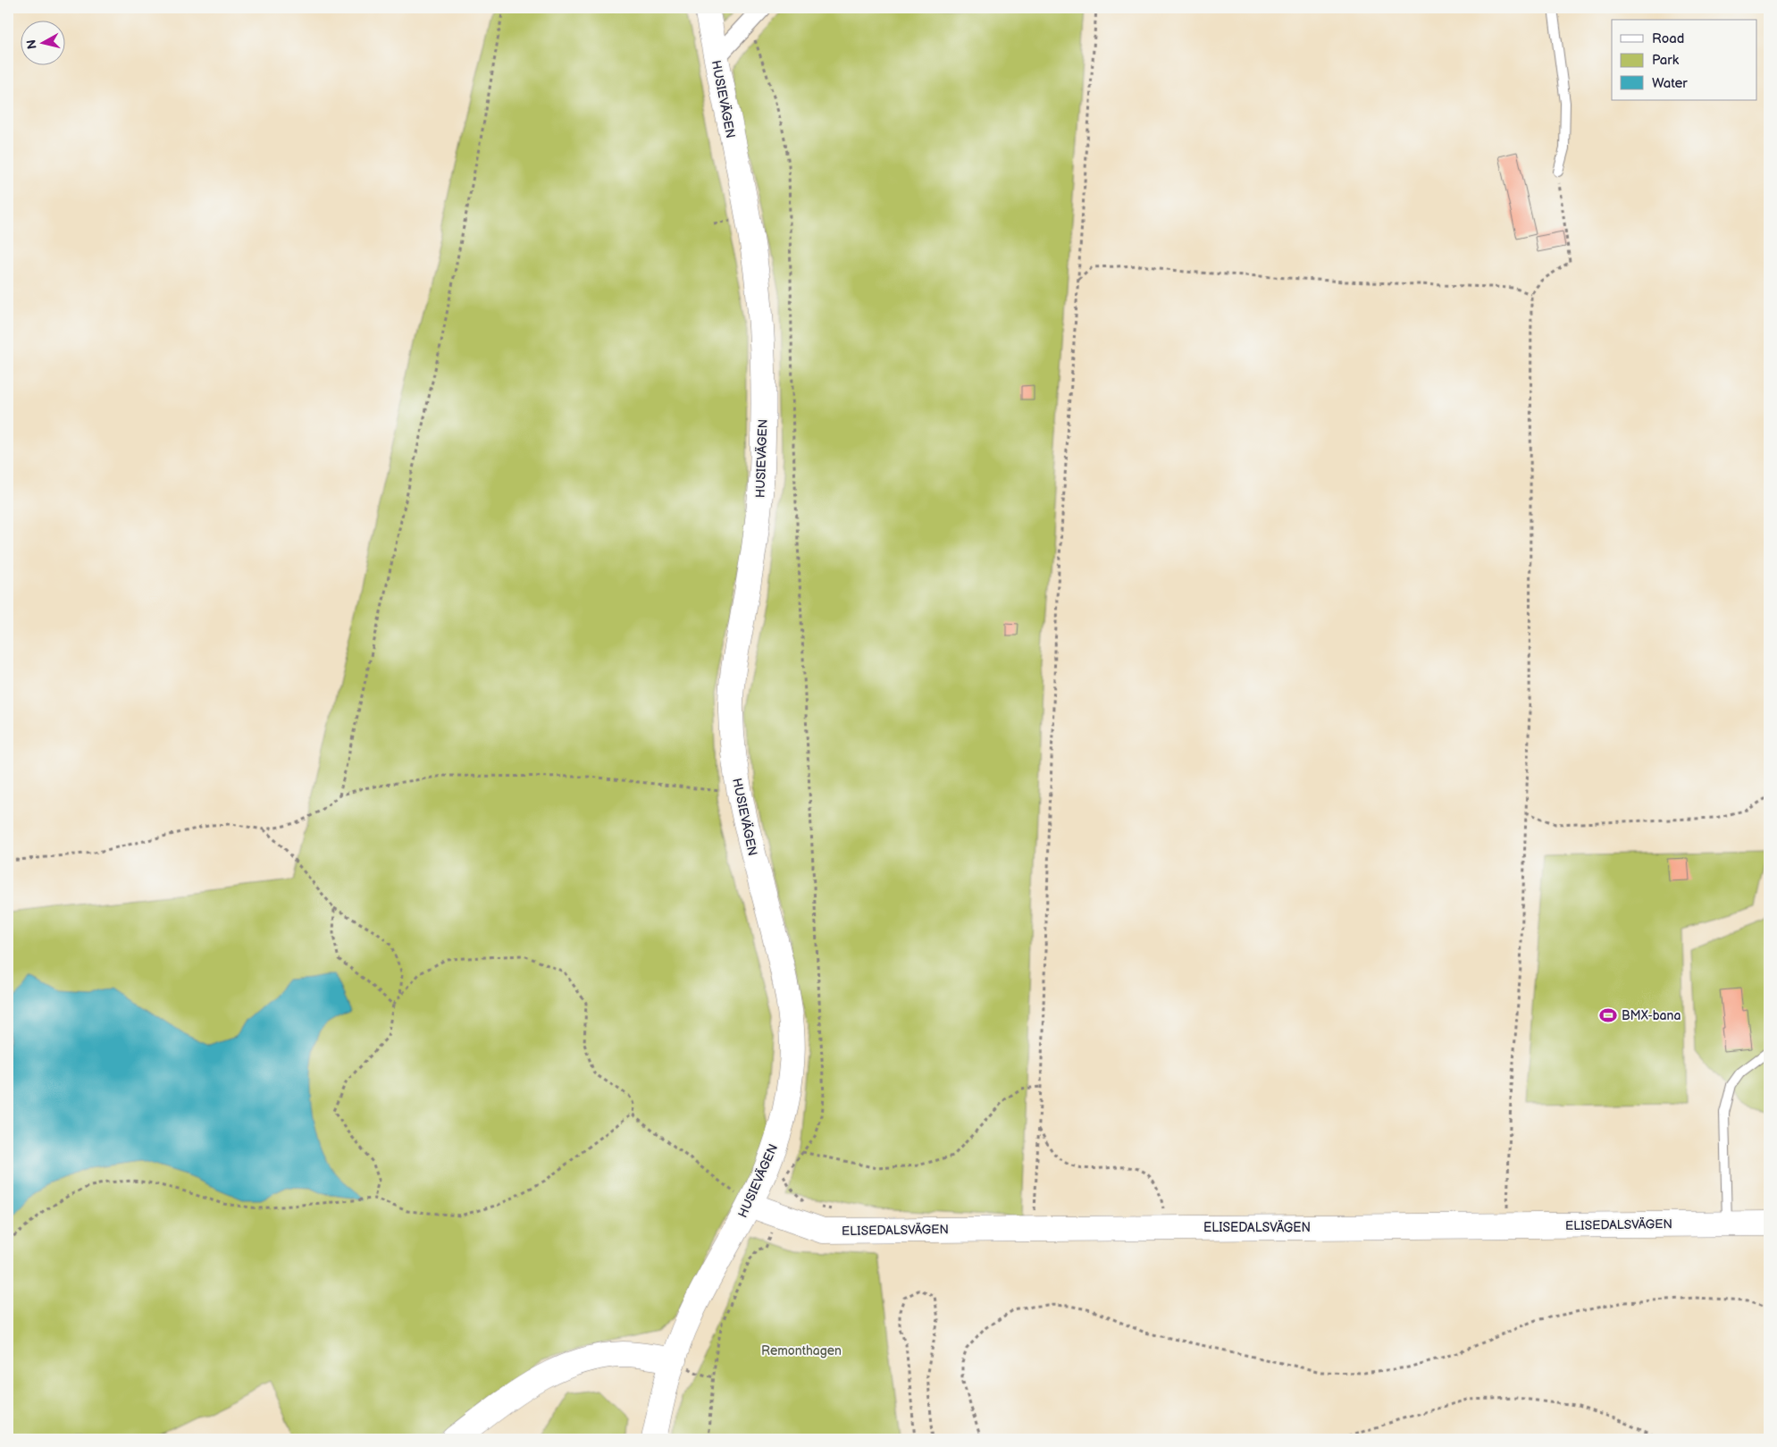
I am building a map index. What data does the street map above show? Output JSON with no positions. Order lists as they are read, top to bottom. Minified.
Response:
{"streets":{"street":["HUSIEVÄGEN","ELISEDALSVÄGEN"]},"crossings":[["HUSIEVÄGEN","ELISEDALSVÄGEN"]],"parks":["Remonthagen"],"places":{"sports":["BMX-bana"]},"legend":["Road","Park","Water"],"north":"left"}
